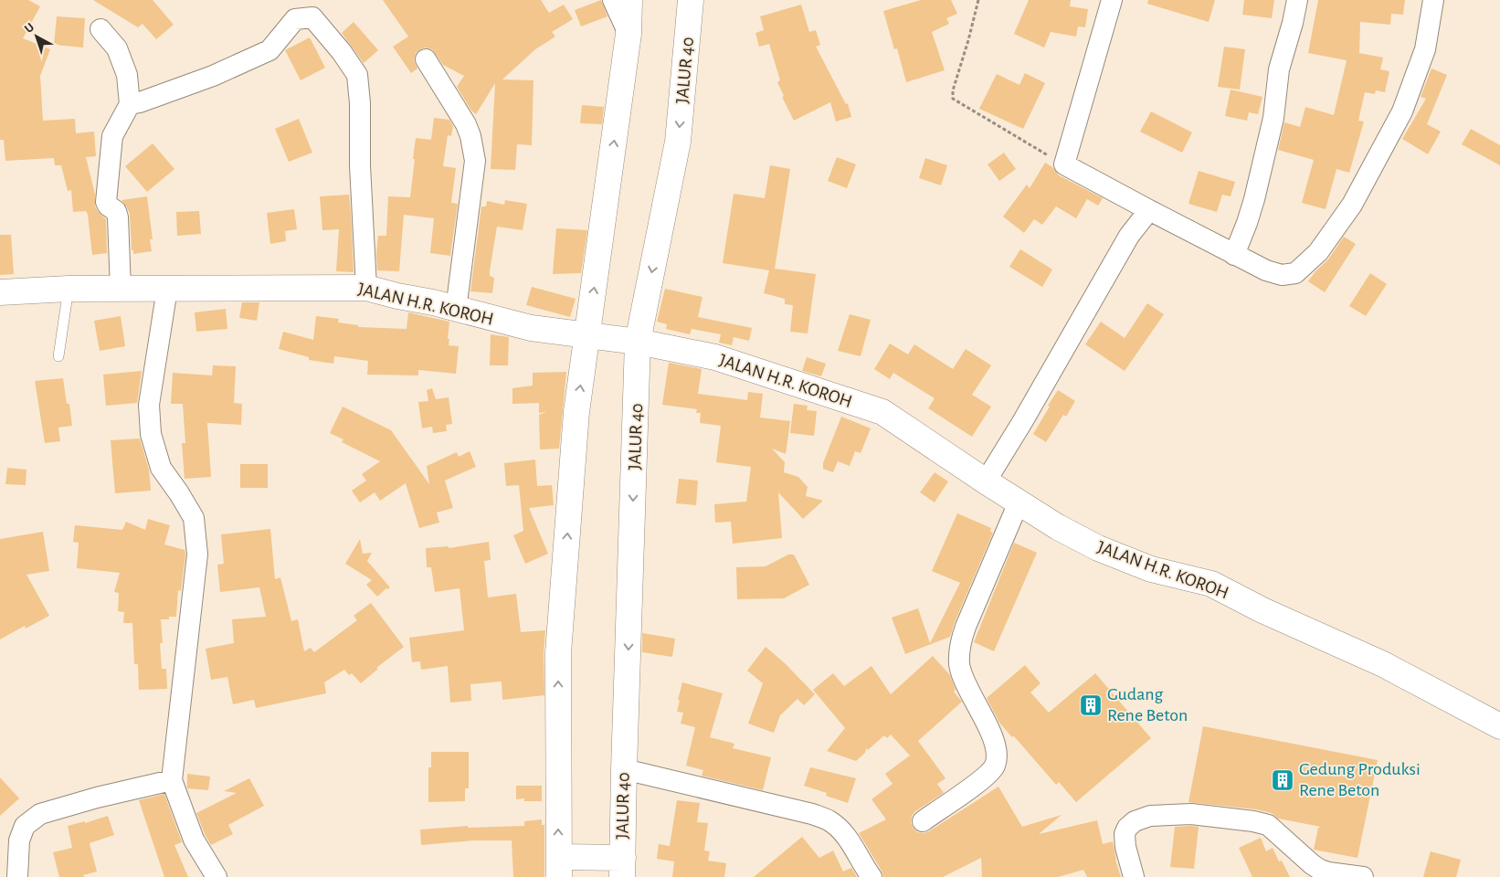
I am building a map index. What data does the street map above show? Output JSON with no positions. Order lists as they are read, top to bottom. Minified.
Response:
{"streets":{"main road":["JALUR 40","JALAN H.R. KOROH"]},"crossings":[["JALUR 40","JALAN H.R. KOROH"]],"places":{"building":["Gudang Rene Beton","Gedung Produksi Rene Beton"]},"north":"top left"}
